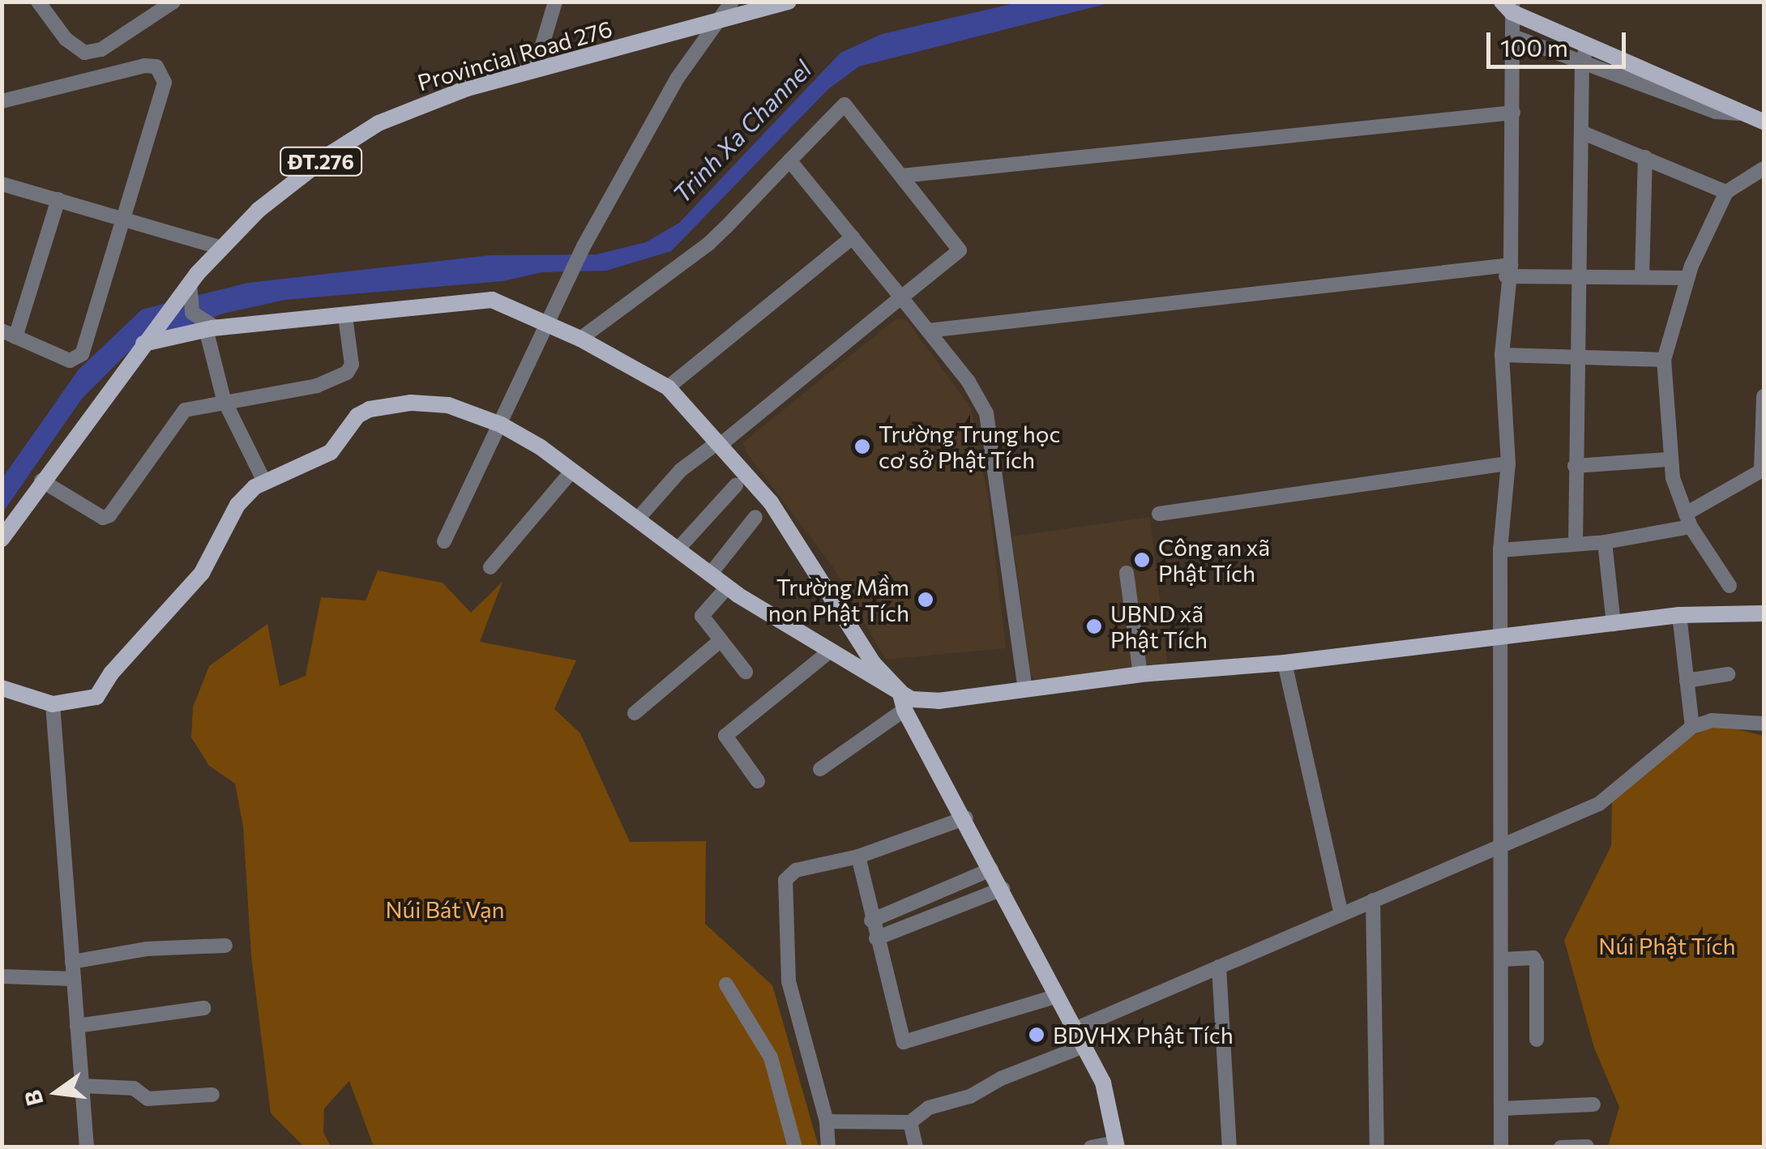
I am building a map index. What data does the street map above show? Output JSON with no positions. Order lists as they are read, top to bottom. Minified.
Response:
{"streets":{"main road":["Provincial Road 276","ĐT.276"]},"water":["Trinh Xa Channel"],"parks":["Núi Bát Vạn","Núi Phật Tích"],"places":["Trường Trung học cơ sở Phật Tích","Công an xã Phật Tích","Trường Mầm non Phật Tích","UBND xã Phật Tích","BDVHX Phật Tích"],"scale_bar":"100 m","north":"left"}
